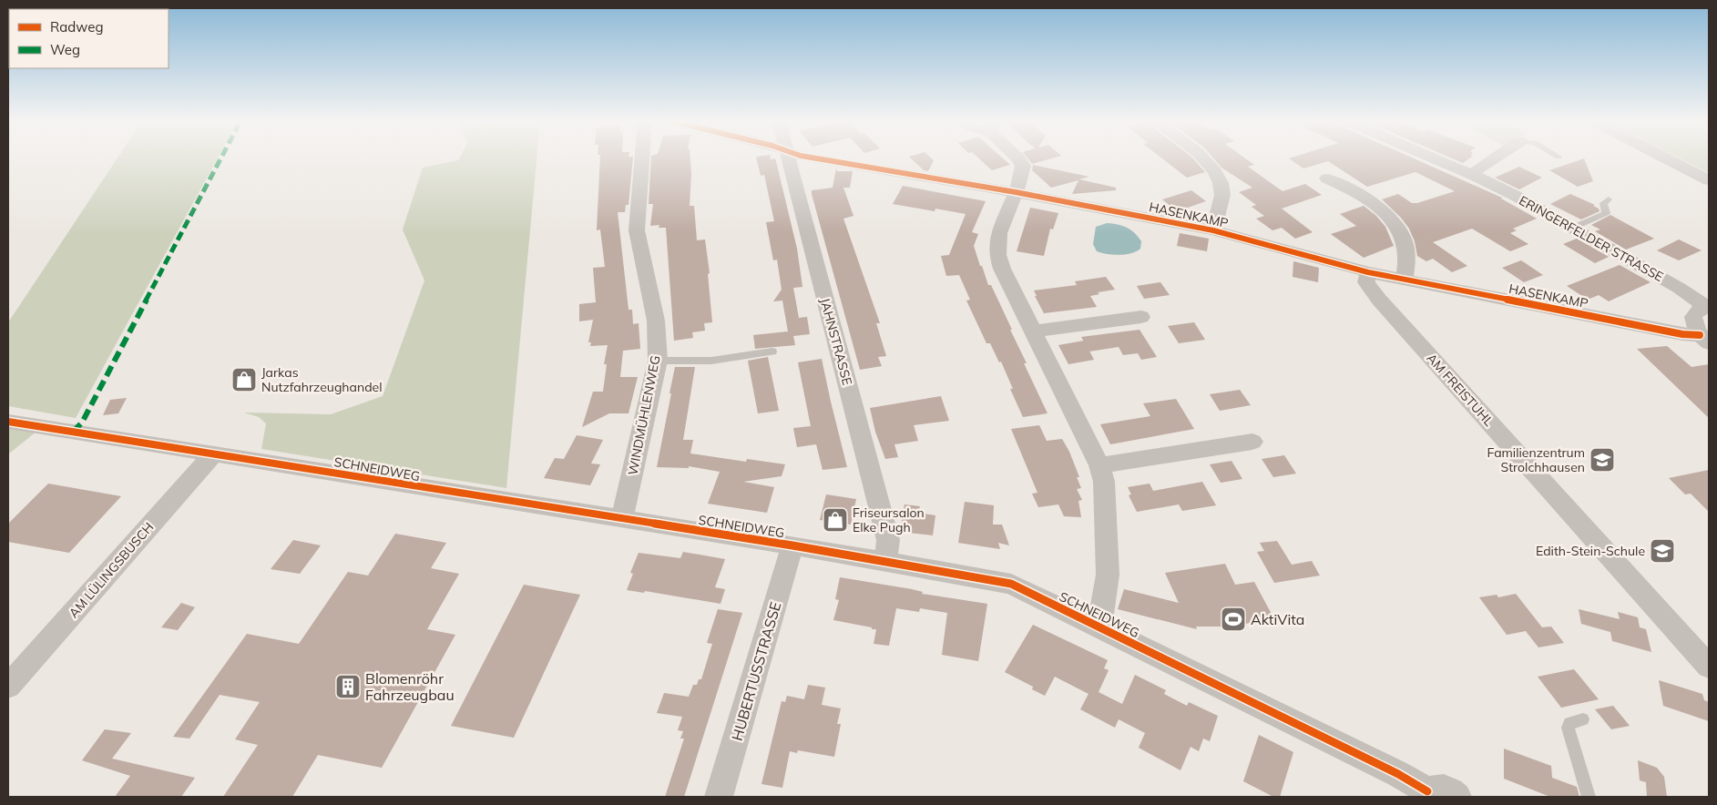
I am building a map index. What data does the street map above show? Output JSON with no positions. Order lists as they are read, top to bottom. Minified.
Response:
{"streets":{"street":["HASENKAMP","ERINGERFELDER STRASSE","JAHNSTRASSE","AM FREISTUHL","WINDMÜHLENWEG","SCHNEIDWEG","AM LÜLINGSBUSCH","HUBERTUSSTRASSE"]},"crossings":[["HASENKAMP","AM FREISTUHL"],["JAHNSTRASSE","SCHNEIDWEG"],["WINDMÜHLENWEG","SCHNEIDWEG"],["SCHNEIDWEG","AM LÜLINGSBUSCH"],["SCHNEIDWEG","HUBERTUSSTRASSE"]],"places":{"shop":["Jarkas Nutzfahrzeughandel","Friseursalon Elke Pugh"],"school or university":["Familienzentrum Strolchhausen","Edith-Stein-Schule"],"sports":["AktiVita"],"building":["Blomenröhr Fahrzeugbau"]},"legend":["Radweg","Weg"]}
